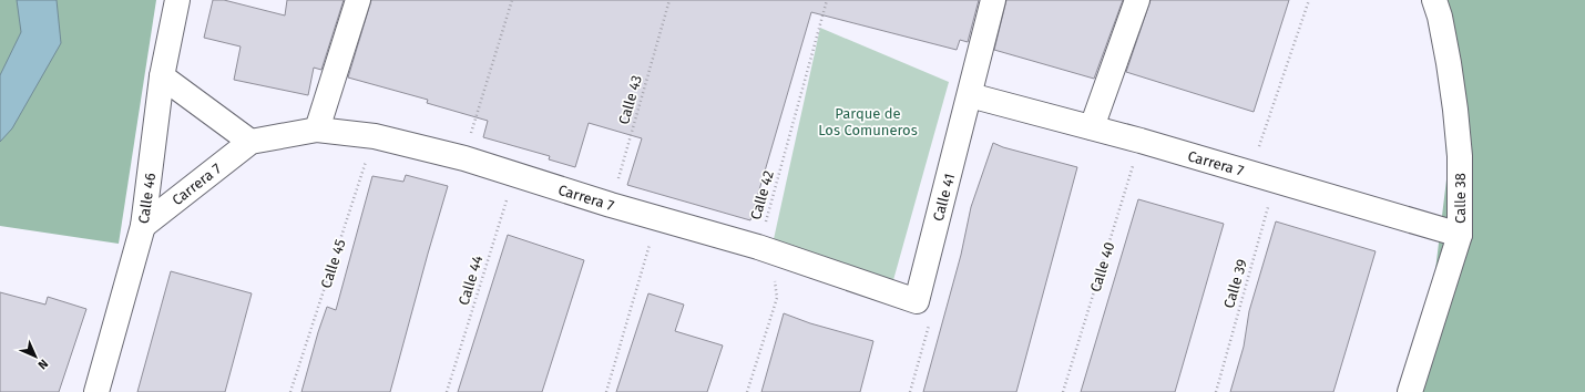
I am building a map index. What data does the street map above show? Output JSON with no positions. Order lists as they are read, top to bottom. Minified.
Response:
{"streets":{"street":["Carrera 7","Calle 41","Calle 46","Calle 38"],"path":["Calle 43","Calle 42","Calle 45","Calle 40","Calle 44","Calle 39"]},"crossings":[["Calle 43","Carrera 7"],["Carrera 7","Calle 42"],["Carrera 7","Calle 41"],["Carrera 7","Calle 46"],["Carrera 7","Calle 38"],["Carrera 7","Calle 45"],["Carrera 7","Calle 40"],["Carrera 7","Calle 44"],["Carrera 7","Calle 39"]],"parks":["Parque de Los Comuneros"],"north":"bottom right"}
